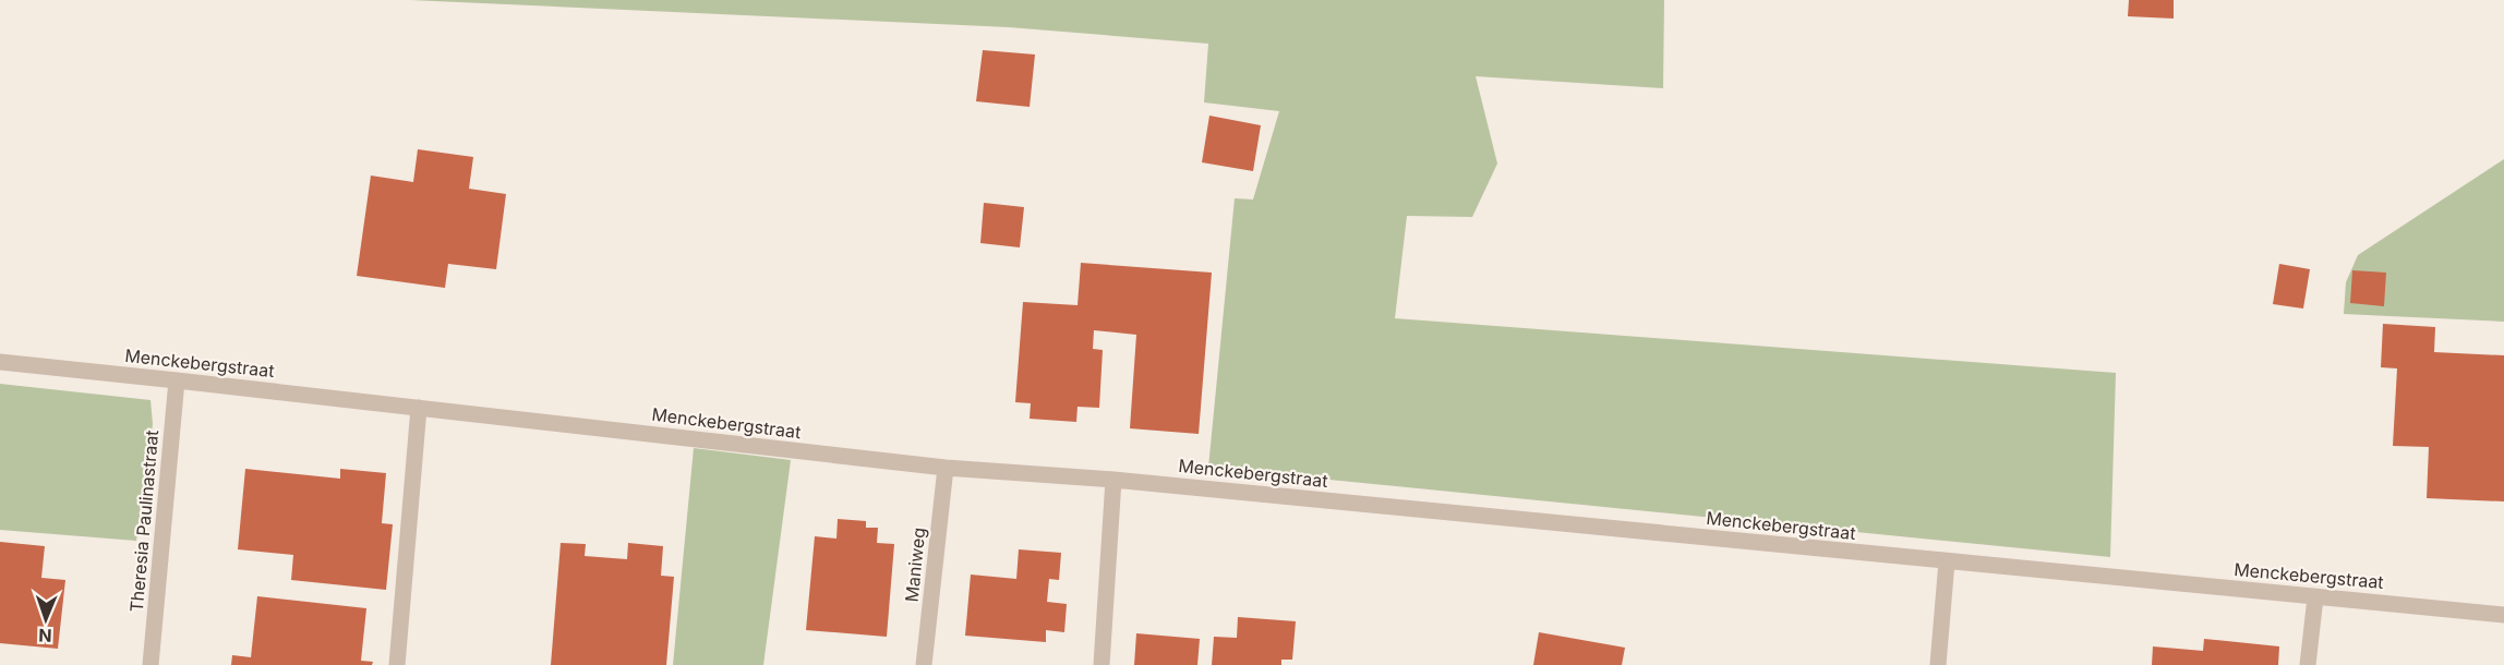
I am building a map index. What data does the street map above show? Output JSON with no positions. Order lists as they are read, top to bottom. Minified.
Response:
{"streets":{"street":["Menckebergstraat","Theresia Paulinastraat","Maniweg"]},"crossings":[["Menckebergstraat","Theresia Paulinastraat"],["Menckebergstraat","Maniweg"]],"north":"bottom"}
